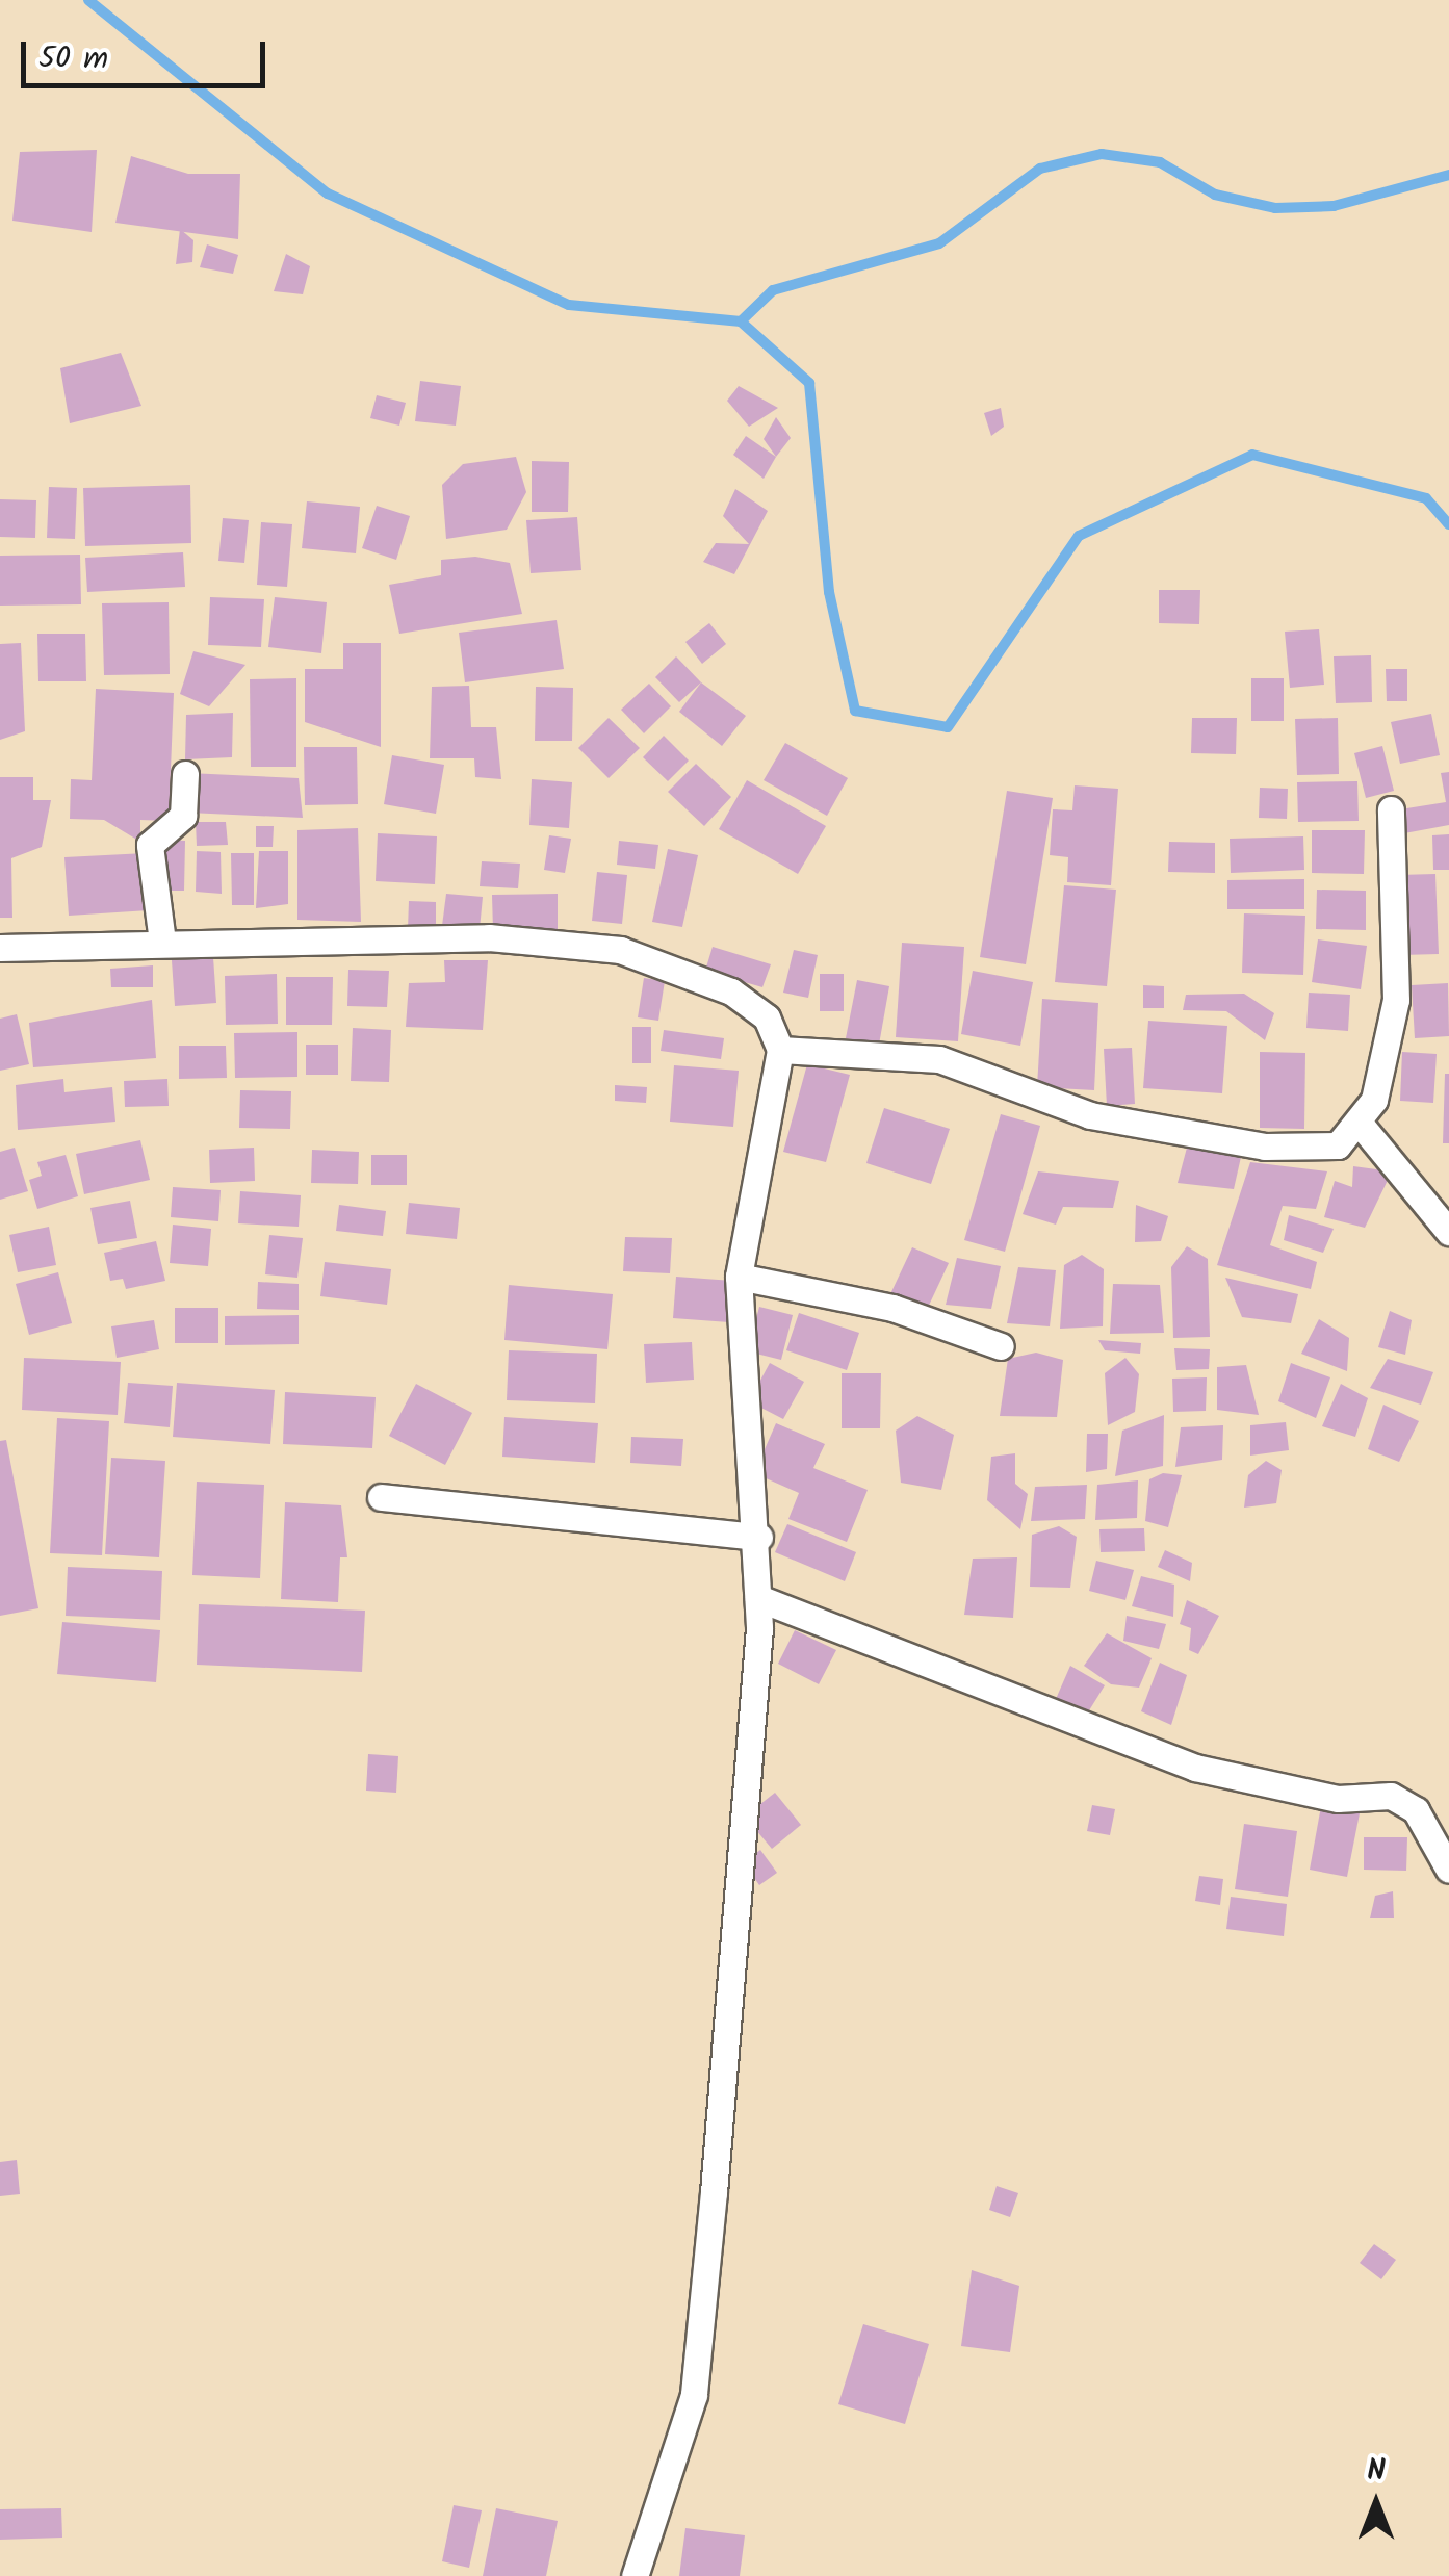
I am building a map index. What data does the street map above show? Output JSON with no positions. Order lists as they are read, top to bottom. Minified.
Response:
{"scale_bar":"50 m","north":"top"}
